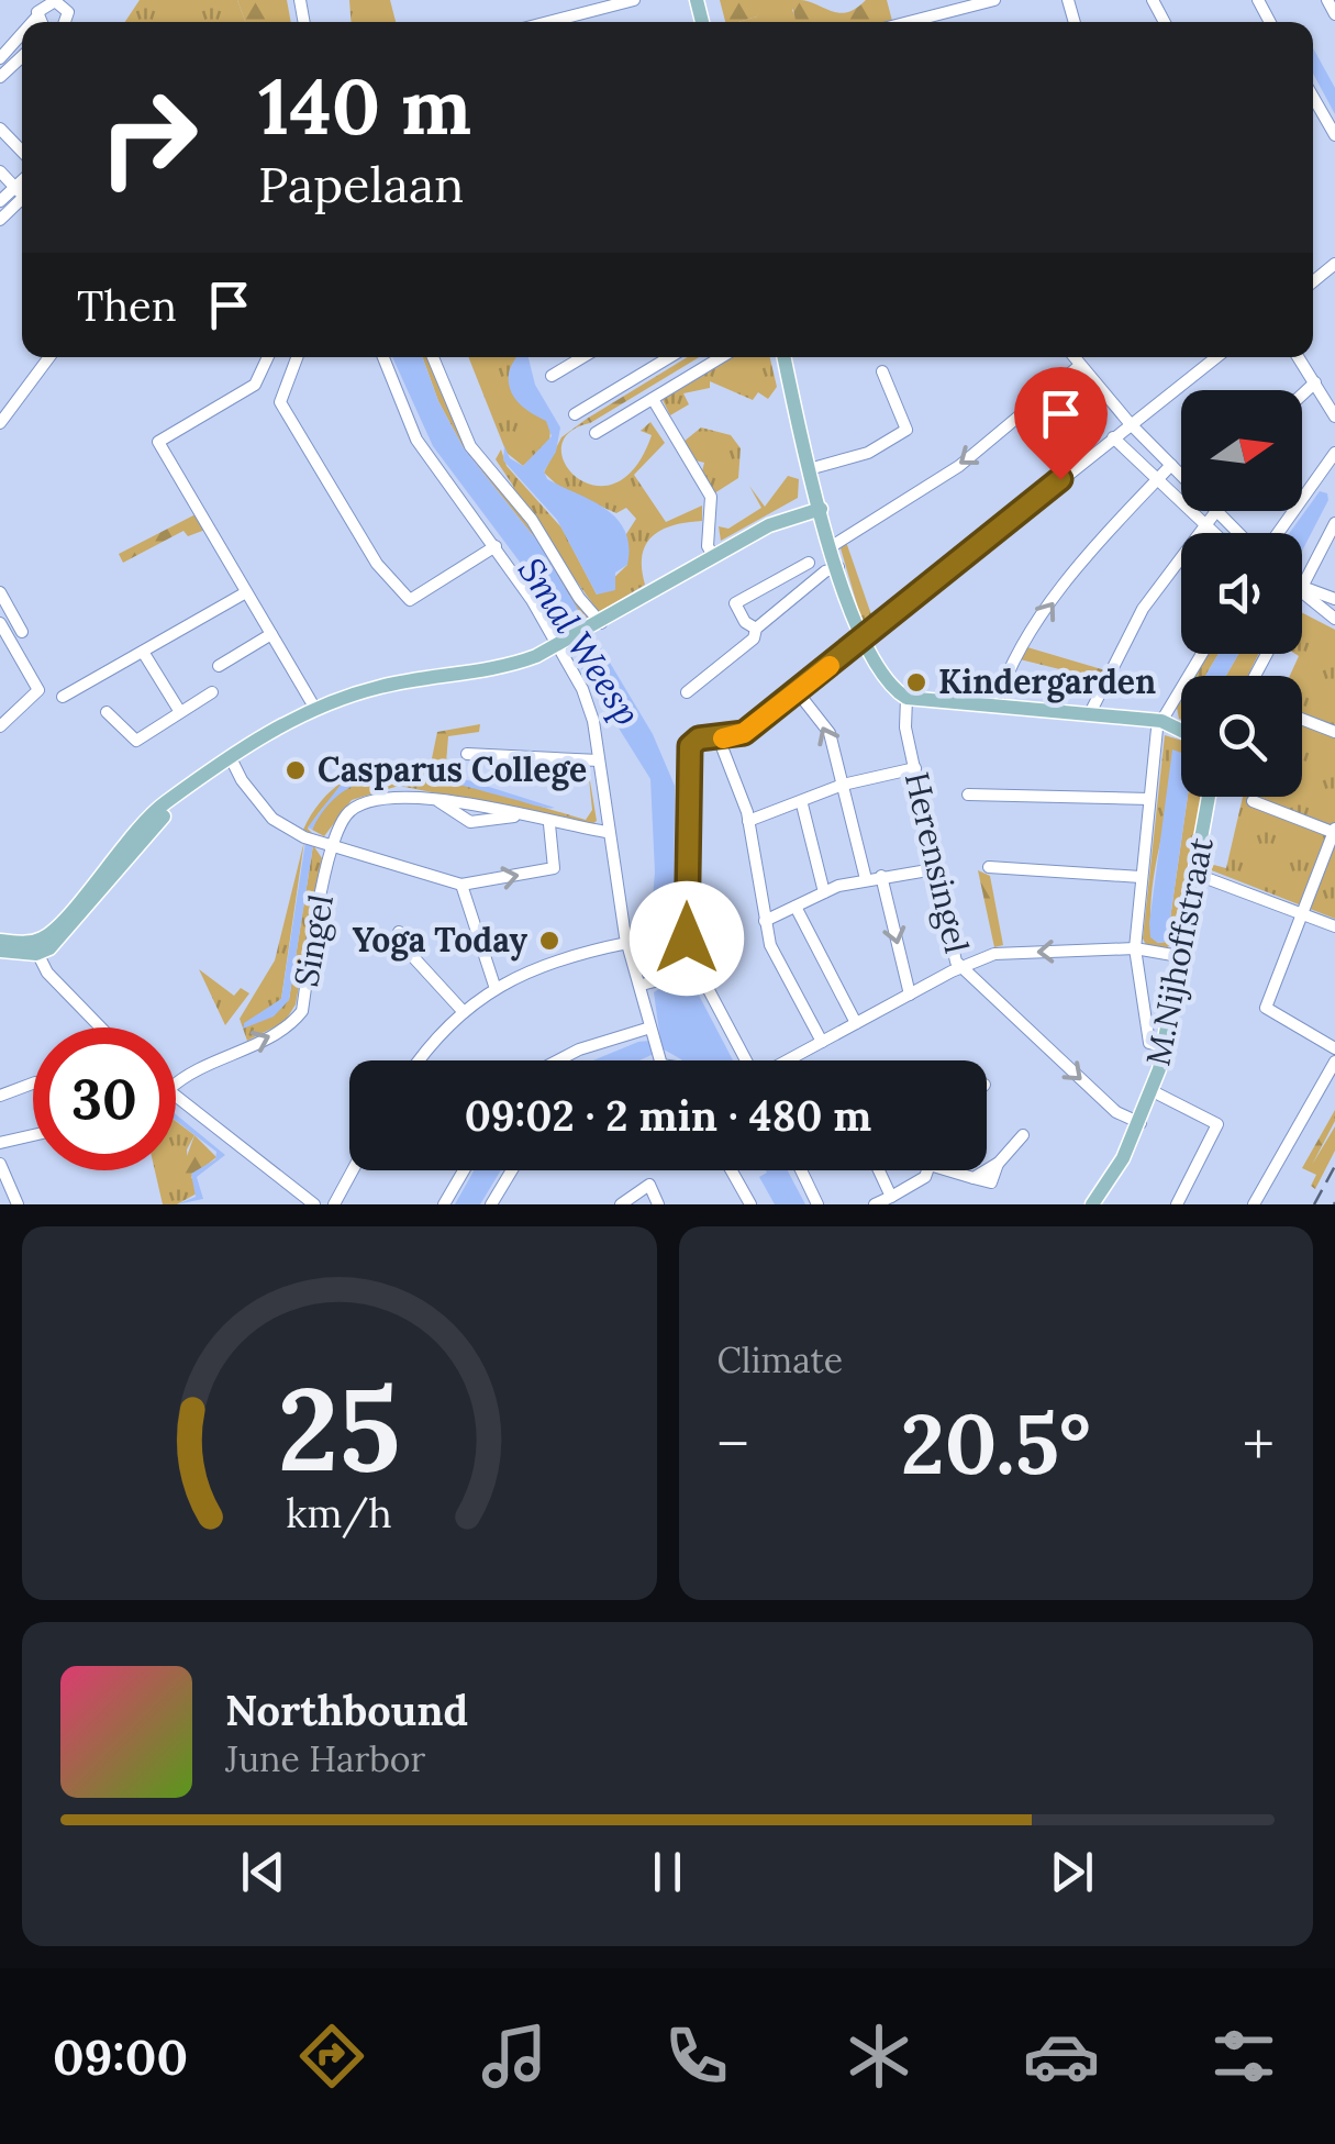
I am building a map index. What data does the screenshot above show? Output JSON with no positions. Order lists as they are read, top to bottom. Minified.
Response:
{"streets":{"main road":["M.Nijhoffstraat"],"street":["Herensingel","Singel"]},"crossings":[["Herensingel","M.Nijhoffstraat"]],"one_way":["Herensingel","Singel"],"water":["Smal Weesp"],"places":["Kindergarden","Casparus College","Yoga Today"],"north":"right","page":{"turn":["140 m","Papelaan"],"then":"Then","limit":"30","trip":"09:02 · 2 min · 480 m","tile":"Climate","heat":["−","20.5°","+"],"song":["Northbound","June Harbor"],"tabs":"09:00","gauge":["25","km/h"]}}
